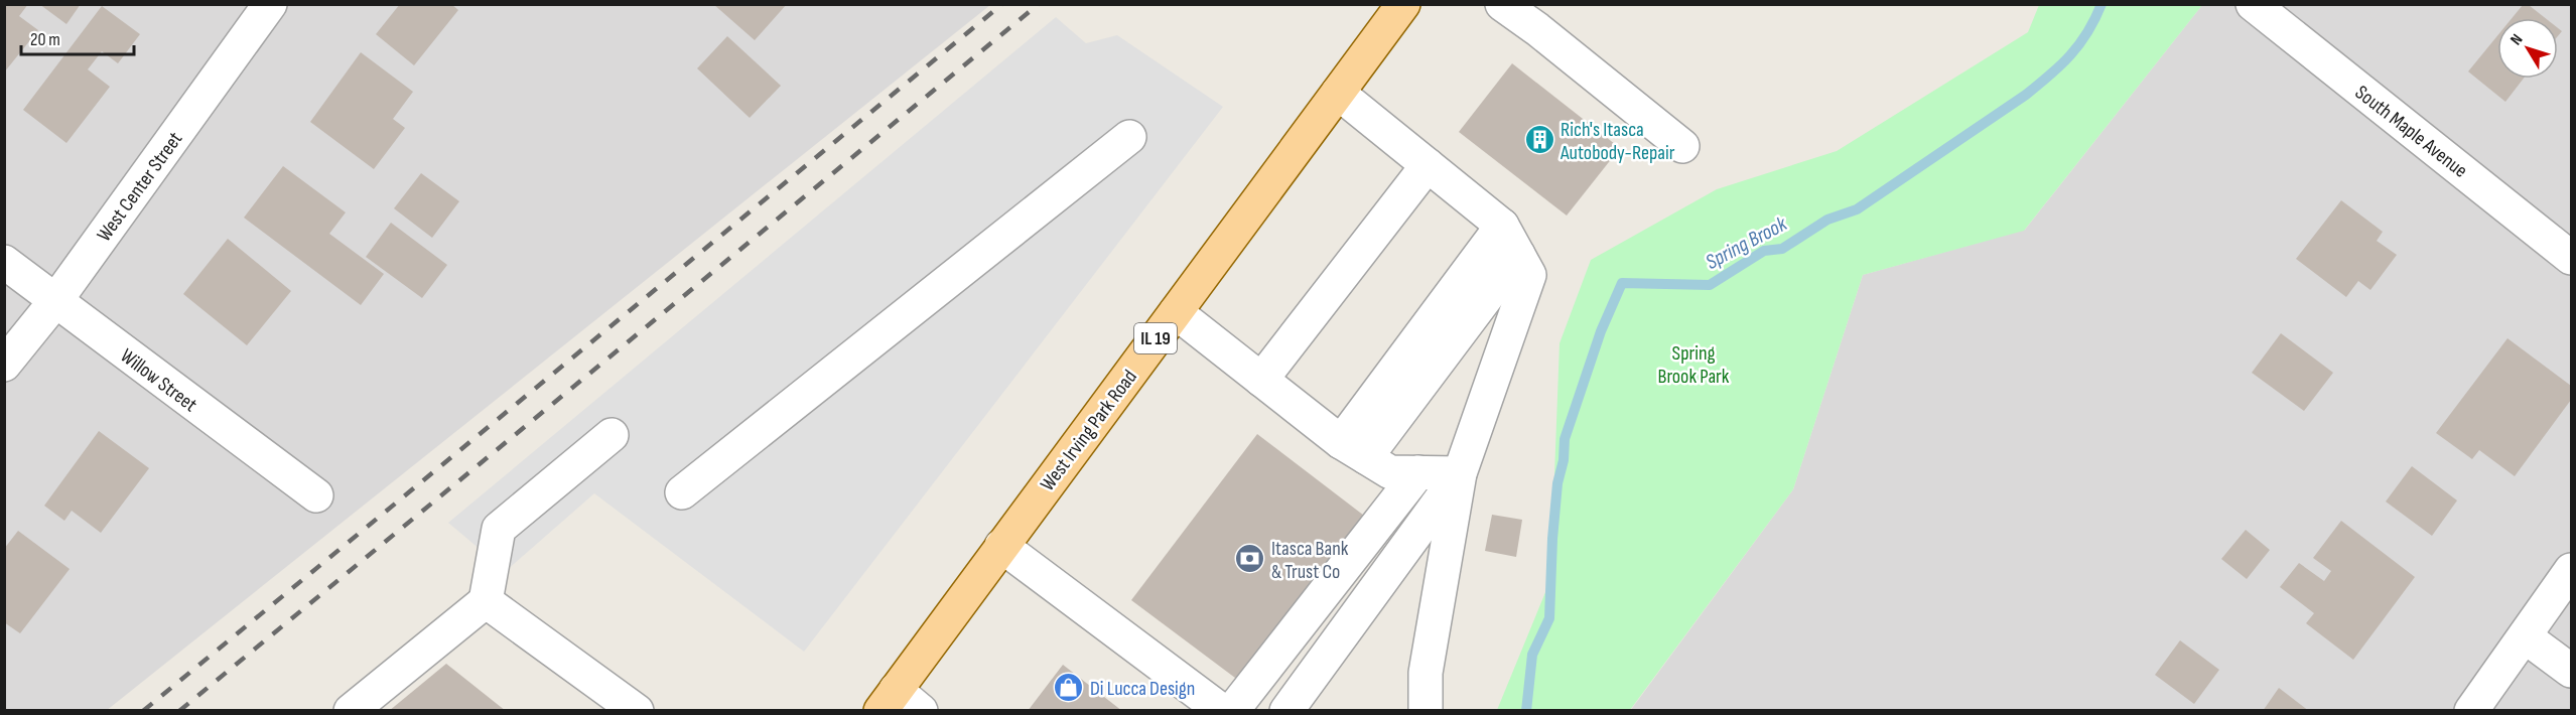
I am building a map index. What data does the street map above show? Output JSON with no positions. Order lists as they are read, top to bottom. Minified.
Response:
{"streets":{"main road":["IL 19","West Irving Park Road"],"street":["South Maple Avenue","West Center Street","Willow Street"]},"crossings":[["West Center Street","Willow Street"]],"water":["Spring Brook"],"parks":["Spring Brook Park"],"places":{"building":["Rich's Itasca Autobody-Repair"],"bank":["Itasca Bank & Trust Co"],"shop":["Di Lucca Design"]},"scale_bar":"20 m","north":"top left"}
